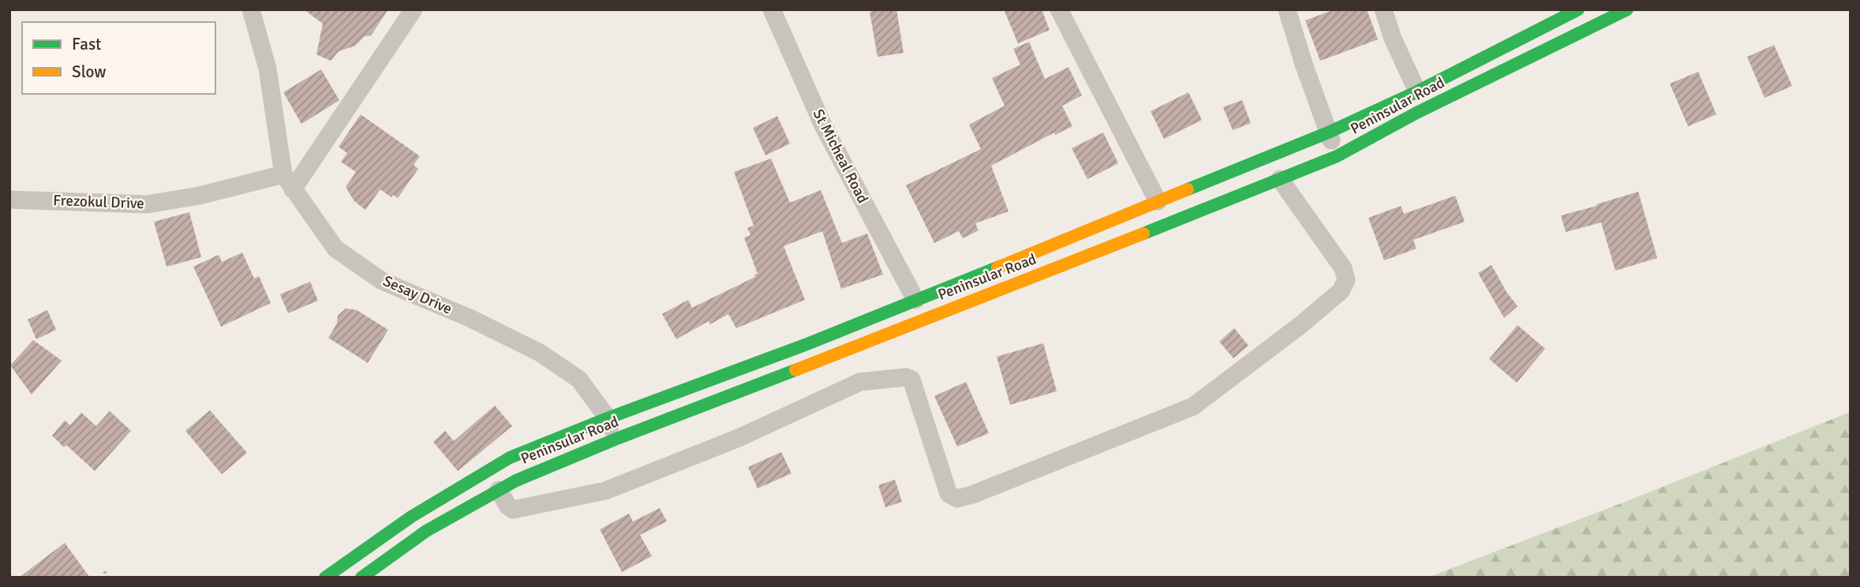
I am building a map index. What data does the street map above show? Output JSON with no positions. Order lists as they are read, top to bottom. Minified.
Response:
{"streets":{"main road":["Peninsular Road"],"street":["St Micheal Road","Frezokul Drive","Sesay Drive"]},"crossings":[["Peninsular Road","St Micheal Road"],["Peninsular Road","Sesay Drive"],["Frezokul Drive","Sesay Drive"]],"legend":["Fast","Slow"]}
